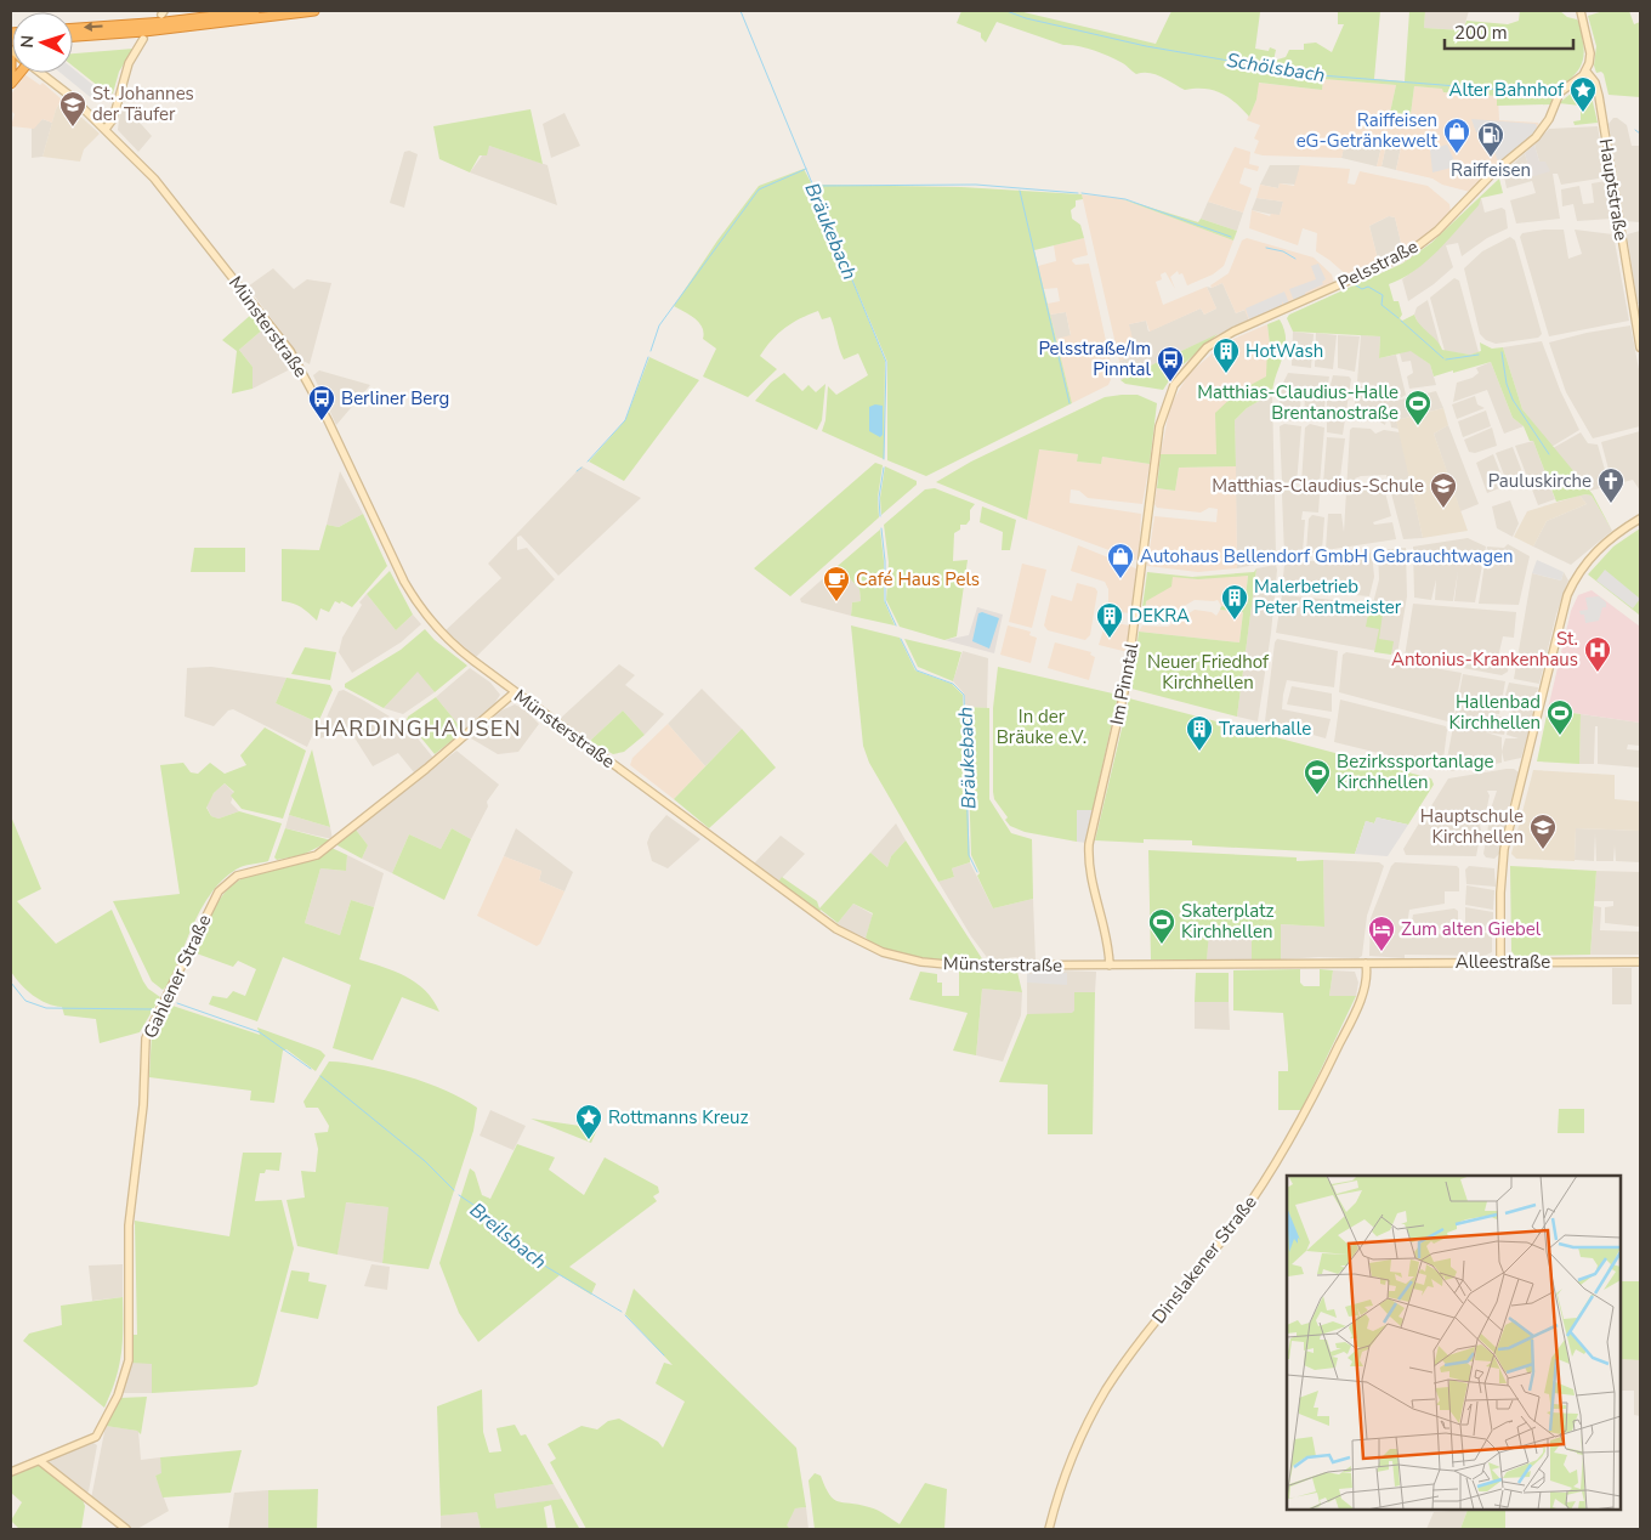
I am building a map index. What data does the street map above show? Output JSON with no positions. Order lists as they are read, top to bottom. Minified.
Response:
{"streets":{"main road":["Hauptstraße","Pelsstraße","Münsterstraße","Im Pinntal","Alleestraße","Gahlener Straße","Dinslakener Straße"]},"crossings":[["Hauptstraße","Pelsstraße"],["Pelsstraße","Im Pinntal"],["Münsterstraße","Im Pinntal"],["Münsterstraße","Alleestraße"],["Münsterstraße","Gahlener Straße"],["Münsterstraße","Dinslakener Straße"],["Alleestraße","Dinslakener Straße"]],"districts":["HARDINGHAUSEN"],"water":["Schölsbach","Bräukebach","Breilsbach"],"parks":["Neuer Friedhof Kirchhellen","In der Bräuke e.V."],"places":{"place":["Alter Bahnhof","Rottmanns Kreuz"],"school or university":["St. Johannes der Täufer","Matthias-Claudius-Schule","Hauptschule Kirchhellen"],"shop":["Raiffeisen eG-Getränkewelt","Autohaus Bellendorf GmbH Gebrauchtwagen"],"fuel station":["Raiffeisen"],"building":["HotWash","Malerbetrieb Peter Rentmeister","DEKRA","Trauerhalle"],"bus stop":["Pelsstraße/Im Pinntal","Berliner Berg"],"sports":["Matthias-Claudius-Halle Brentanostraße","Hallenbad Kirchhellen","Bezirkssportanlage Kirchhellen","Skaterplatz Kirchhellen"],"church":["Pauluskirche"],"cafe":["Café Haus Pels"],"hospital":["St. Antonius-Krankenhaus"],"hotel":["Zum alten Giebel"]},"scale_bar":"200 m","north":"left"}
